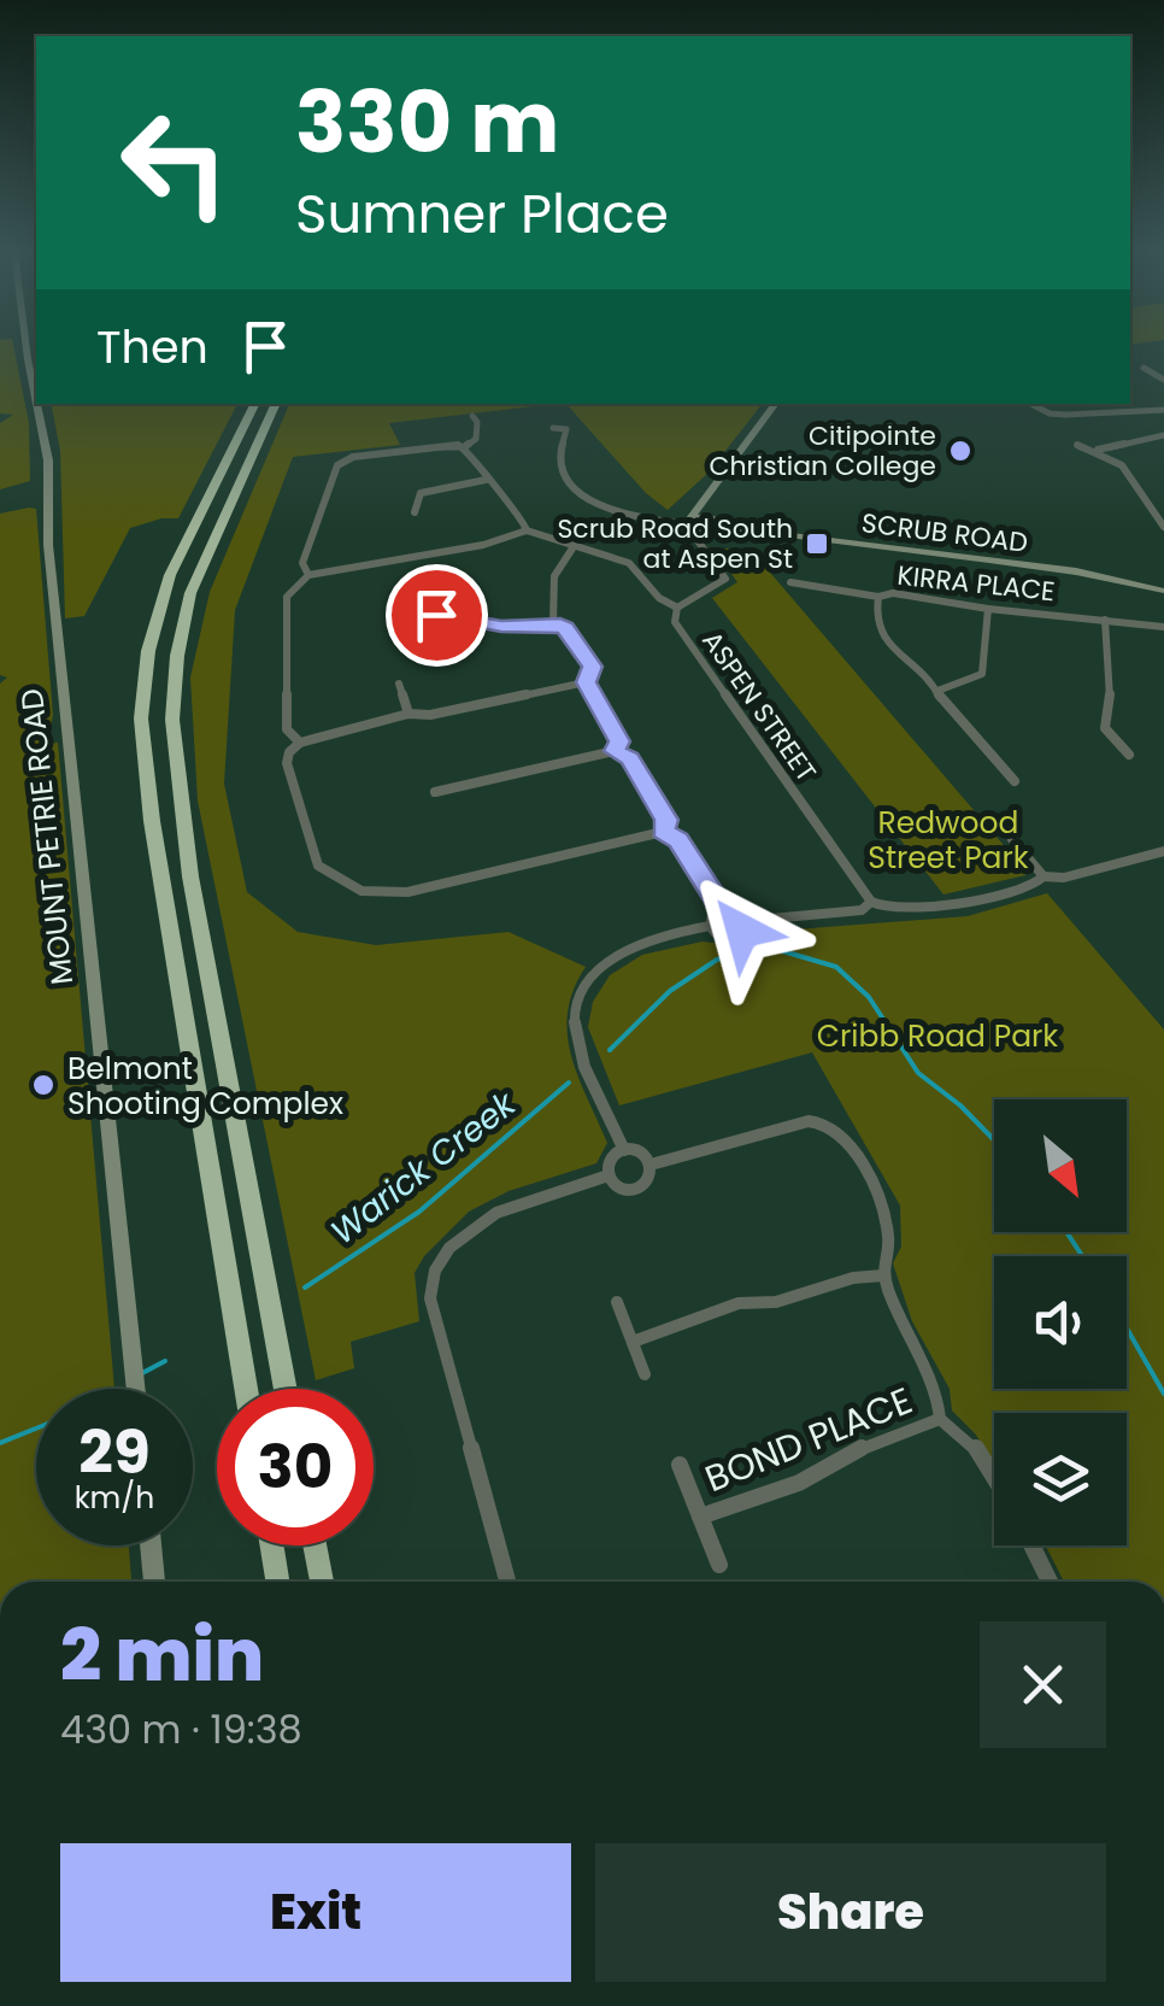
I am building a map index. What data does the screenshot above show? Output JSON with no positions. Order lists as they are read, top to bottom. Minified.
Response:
{"streets":{"street":["SCRUB ROAD","KIRRA PLACE","ASPEN STREET","MOUNT PETRIE ROAD","BOND PLACE"]},"crossings":[["SCRUB ROAD","ASPEN STREET"]],"water":["Warick Creek"],"parks":["Redwood Street Park","Cribb Road Park"],"places":{"other":["Citipointe Christian College","Belmont Shooting Complex"],"transit":["Scrub Road South at Aspen St"]},"north":"bottom right","page":{"turn":["330 m","Sumner Place"],"then":"Then","speed":"29 km/h","limit":"30","heading":["2 min","430 m · 19:38"],"buttons":["Exit","Share"]}}
